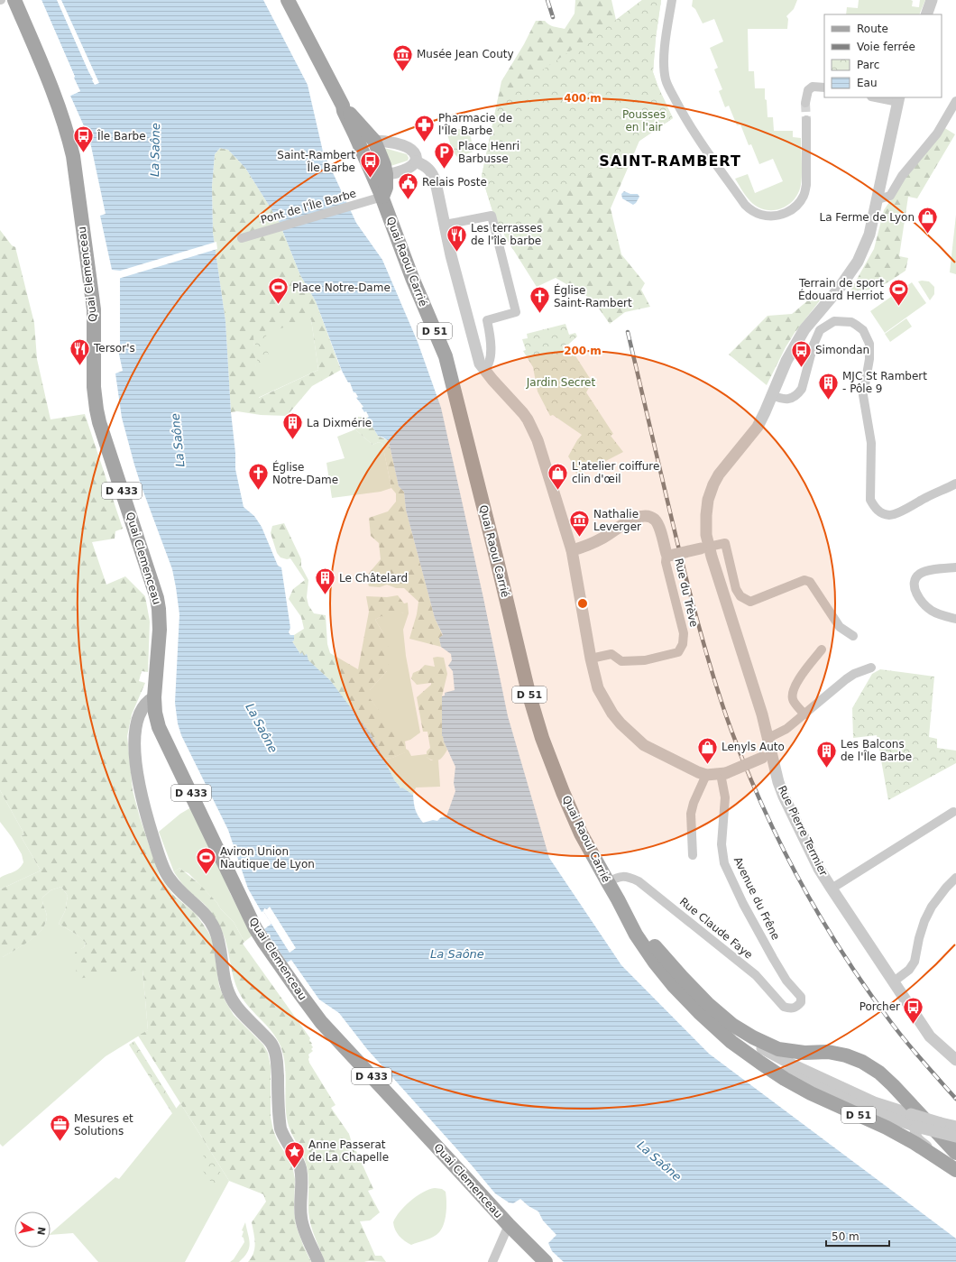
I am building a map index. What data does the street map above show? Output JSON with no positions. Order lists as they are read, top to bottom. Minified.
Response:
{"streets":{"main road":["Quai Raoul Carrié","Quai Clemenceau","D 51","D 433"],"street":["Pont de l'Île Barbe","Rue du Trève","Rue Pierre Termier","Avenue du Frêne","Rue Claude Faye"]},"crossings":[["Pont de l'Île Barbe","Quai Raoul Carrié"],["Quai Raoul Carrié","Rue Claude Faye"],["Avenue du Frêne","Rue Claude Faye"]],"districts":["SAINT-RAMBERT"],"water":["La Saône"],"parks":["Pousses en l'air","Jardin Secret"],"places":{"museum":["Musée Jean Couty","Nathalie Leverger"],"pharmacy":["Pharmacie de l'Île Barbe"],"bus stop":["Île Barbe","Saint-Rambert Île Barbe","Simondan","Porcher"],"parking":["Place Henri Barbusse"],"public building":["Relais Poste"],"shop":["La Ferme de Lyon","L'atelier coiffure clin d'œil","Lenyls Auto"],"restaurant":["Les terrasses de l'île barbe","Tersor's"],"sports":["Place Notre-Dame","Terrain de sport Édouard Herriot","Aviron Union Nautique de Lyon"],"church":["Église Saint-Rambert","Église Notre-Dame"],"building":["MJC St Rambert - Pôle 9","La Dixmérie","Le Châtelard","Les Balcons de l'Île Barbe"],"office":["Mesures et Solutions"],"place":["Anne Passerat de La Chapelle"]},"legend":["Route","Voie ferrée","Parc","Eau"],"scale_bar":"50 m","north":"right","rings":["400 m","200 m"]}
